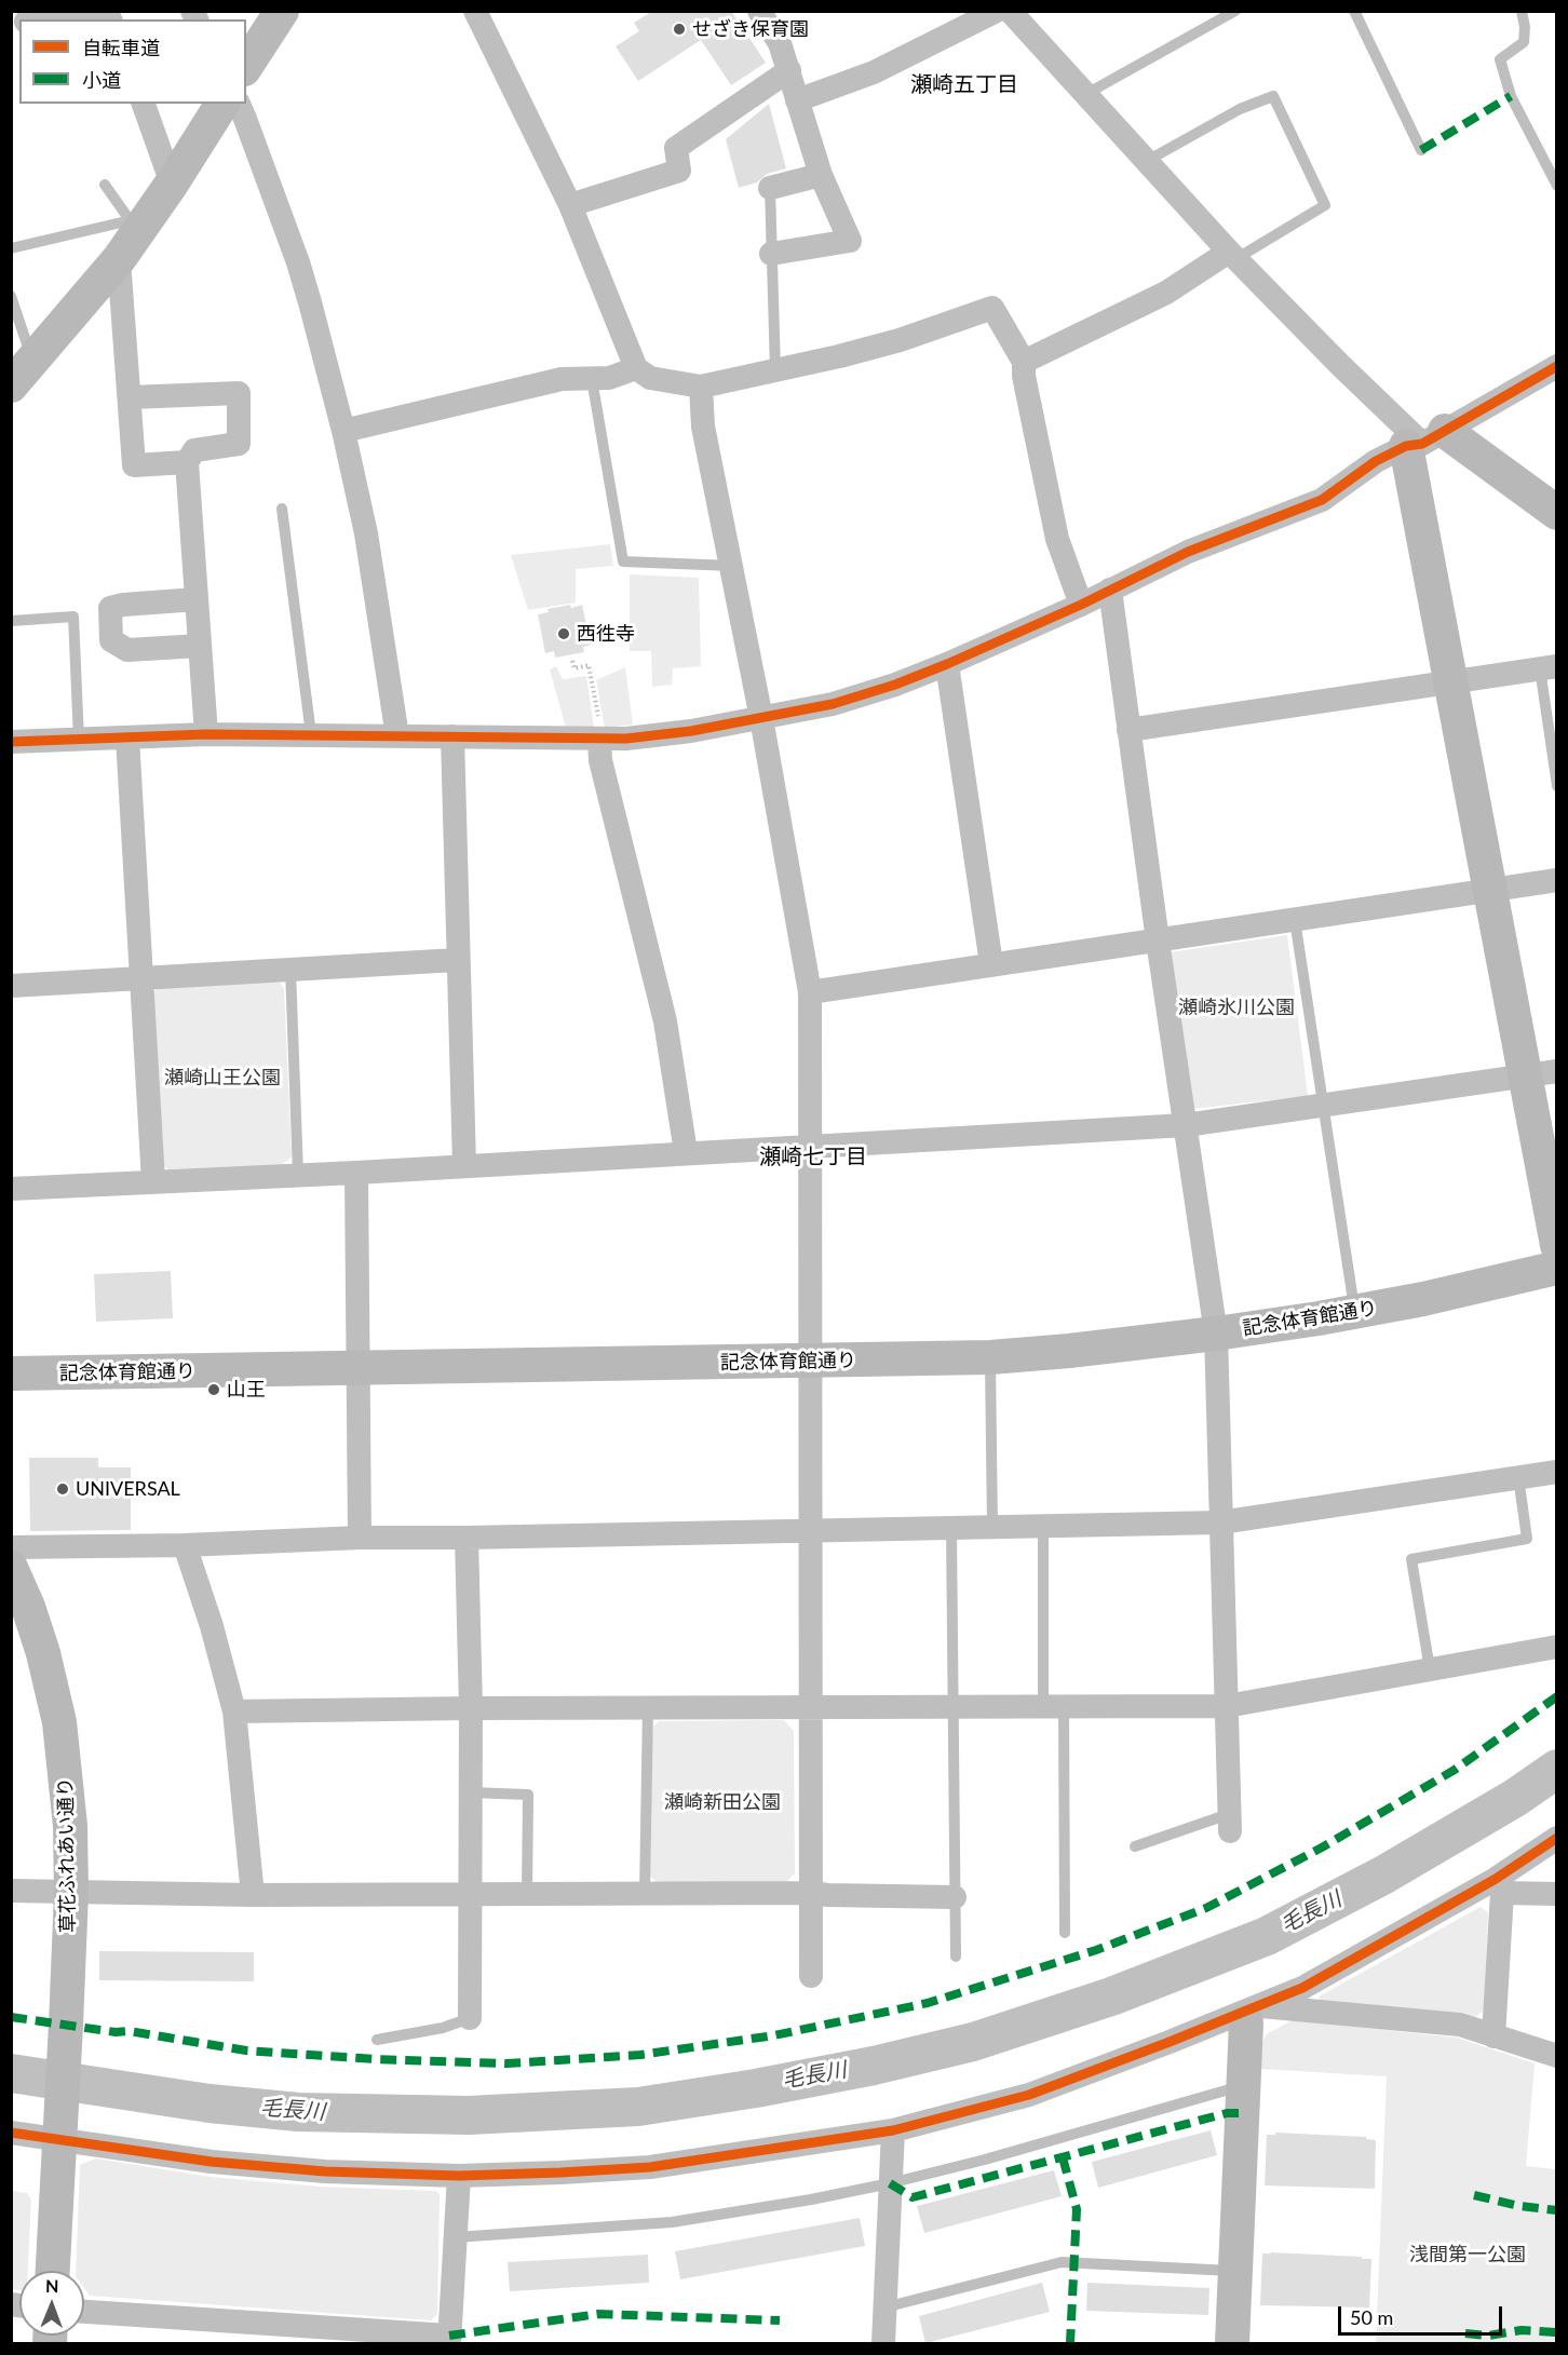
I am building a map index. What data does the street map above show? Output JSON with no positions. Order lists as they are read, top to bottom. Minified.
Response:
{"streets":{"street":["記念体育館通り","草花ふれあい通り"]},"districts":["瀬崎五丁目","瀬崎七丁目"],"water":["毛長川"],"parks":["瀬崎氷川公園","瀬崎山王公園","瀬崎新田公園","浅間第一公園"],"places":["せざき保育園","西徃寺","山王","UNIVERSAL"],"legend":["自転車道","小道"],"scale_bar":"50 m","north":"top"}
